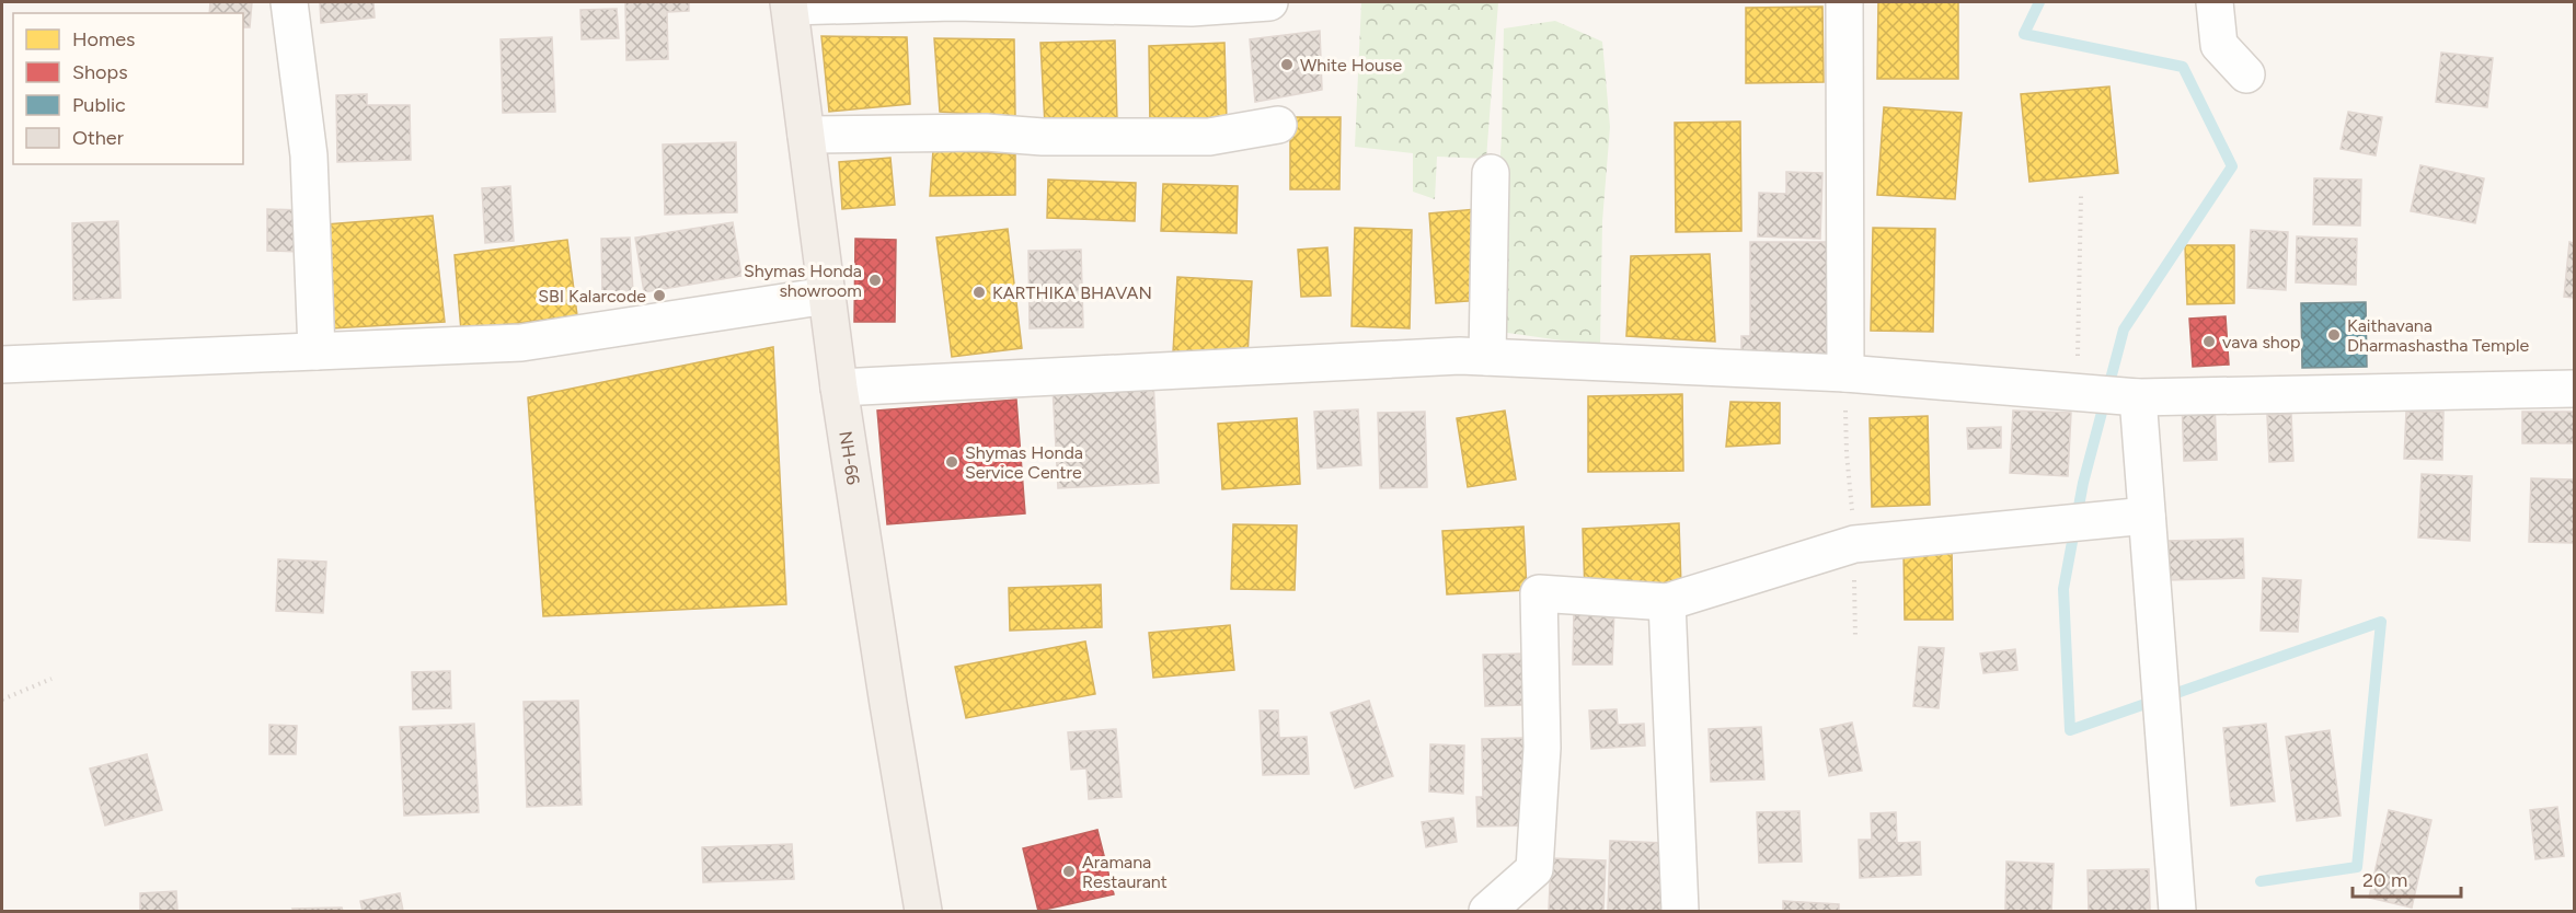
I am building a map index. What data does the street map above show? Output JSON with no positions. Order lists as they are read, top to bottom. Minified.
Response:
{"streets":{"main road":["NH-66"]},"places":["White House","Shymas Honda showroom","KARTHIKA BHAVAN","SBI Kalarcode","Kaithavana Dharmashastha Temple","vava shop","Shymas Honda Service Centre","Aramana Restaurant"],"legend":["Homes","Shops","Public","Other"],"scale_bar":"20 m"}
